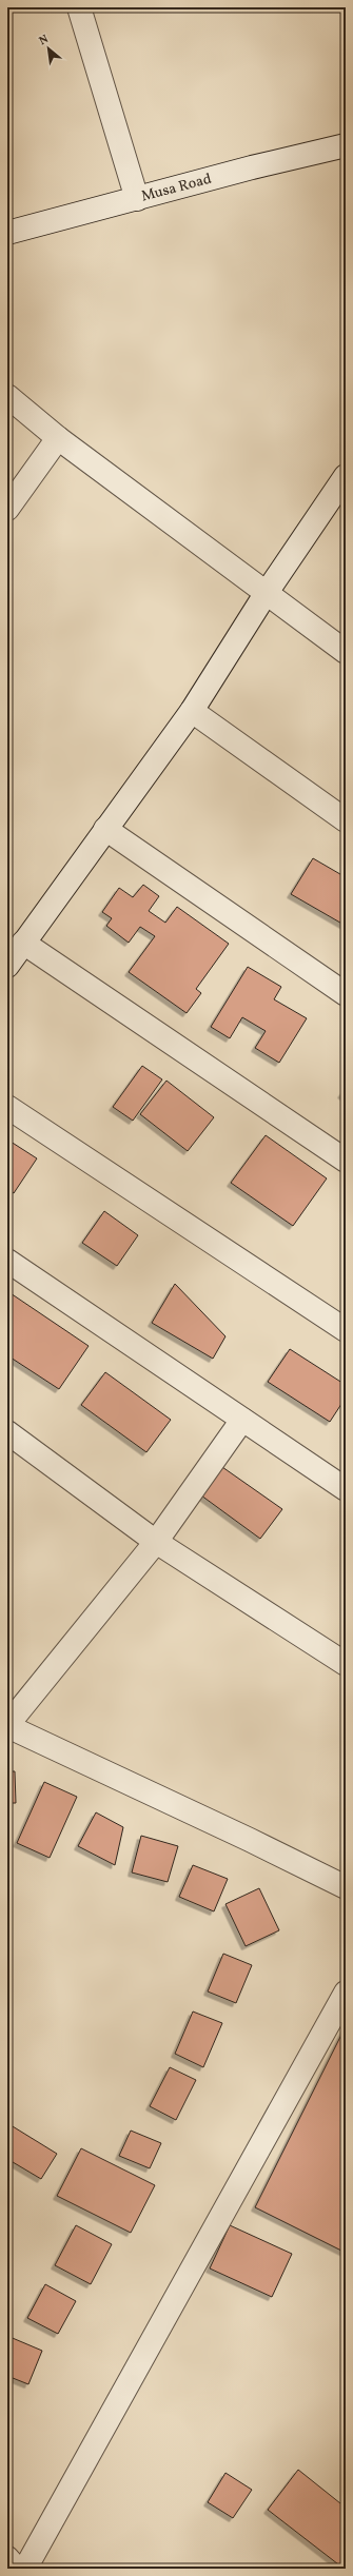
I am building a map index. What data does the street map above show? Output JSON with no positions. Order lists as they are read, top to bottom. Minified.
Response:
{"streets":{"street":["Musa Road"]},"north":"top left"}
